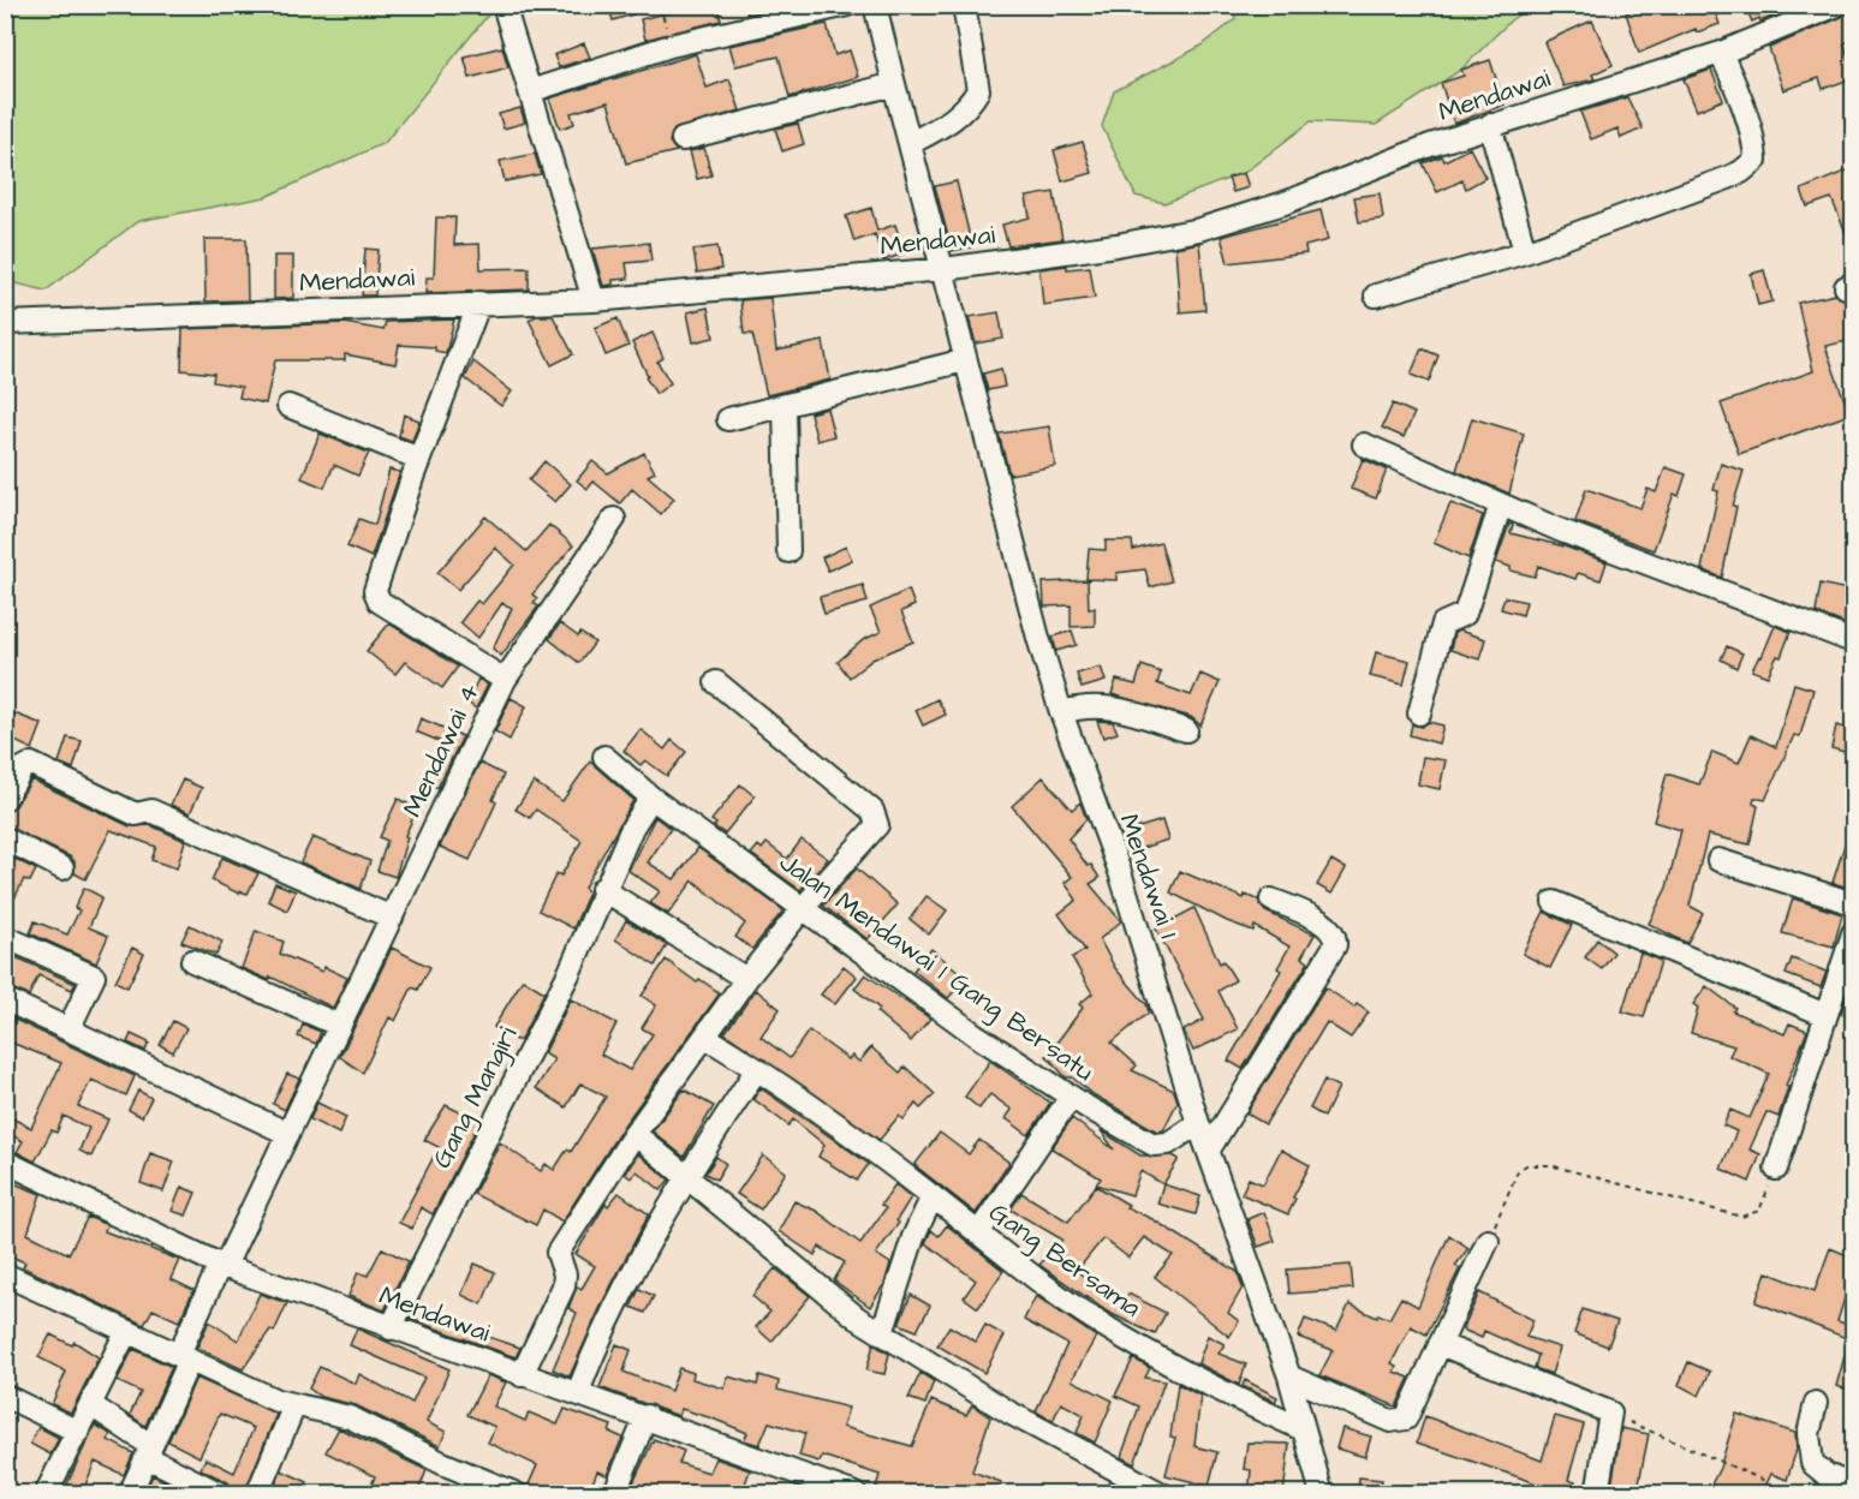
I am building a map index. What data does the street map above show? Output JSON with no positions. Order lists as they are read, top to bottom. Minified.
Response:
{"streets":{"street":["Mendawai","Mendawai 4","Mendawai 1","Jalan Mendawai 1 Gang Bersatu","Gang Mangiri","Gang Bersama"]},"crossings":[["Mendawai","Mendawai 4"],["Mendawai","Mendawai 1"],["Mendawai","Gang Mangiri"],["Mendawai 1","Jalan Mendawai 1 Gang Bersatu"],["Mendawai 1","Gang Bersama"],["Jalan Mendawai 1 Gang Bersatu","Gang Mangiri"]]}
